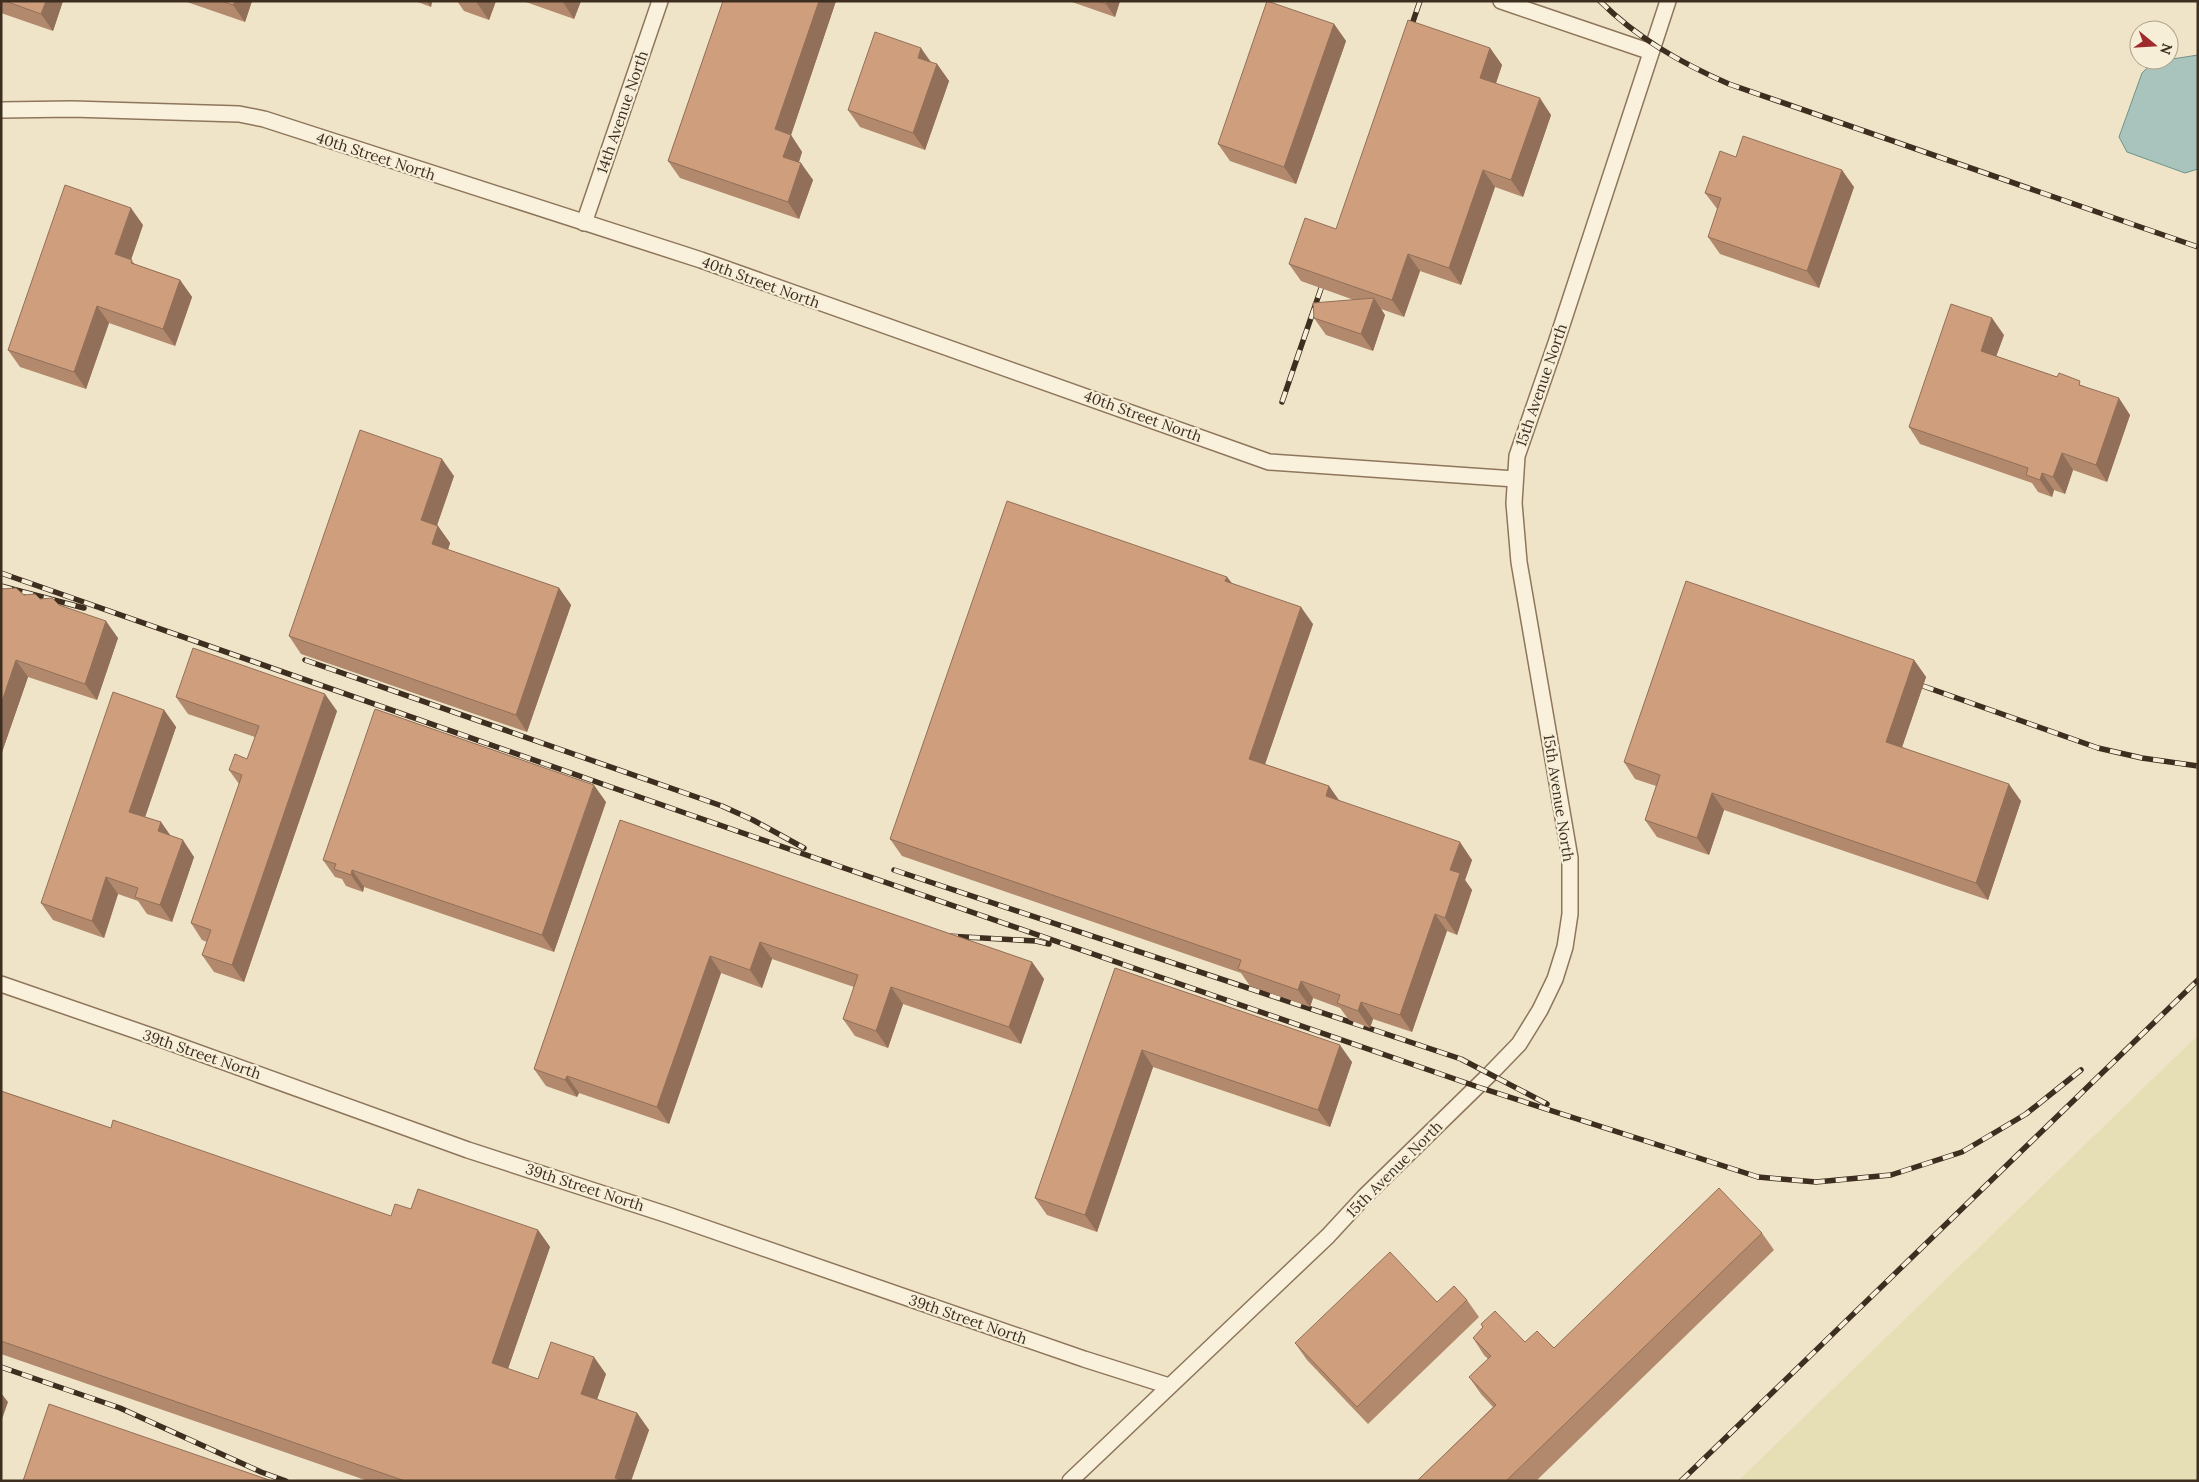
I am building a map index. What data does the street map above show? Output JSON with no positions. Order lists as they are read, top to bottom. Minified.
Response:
{"streets":{"street":["14th Avenue North","40th Street North","15th Avenue North","39th Street North"]},"crossings":[["14th Avenue North","40th Street North"],["40th Street North","15th Avenue North"],["15th Avenue North","39th Street North"]],"north":"right"}
